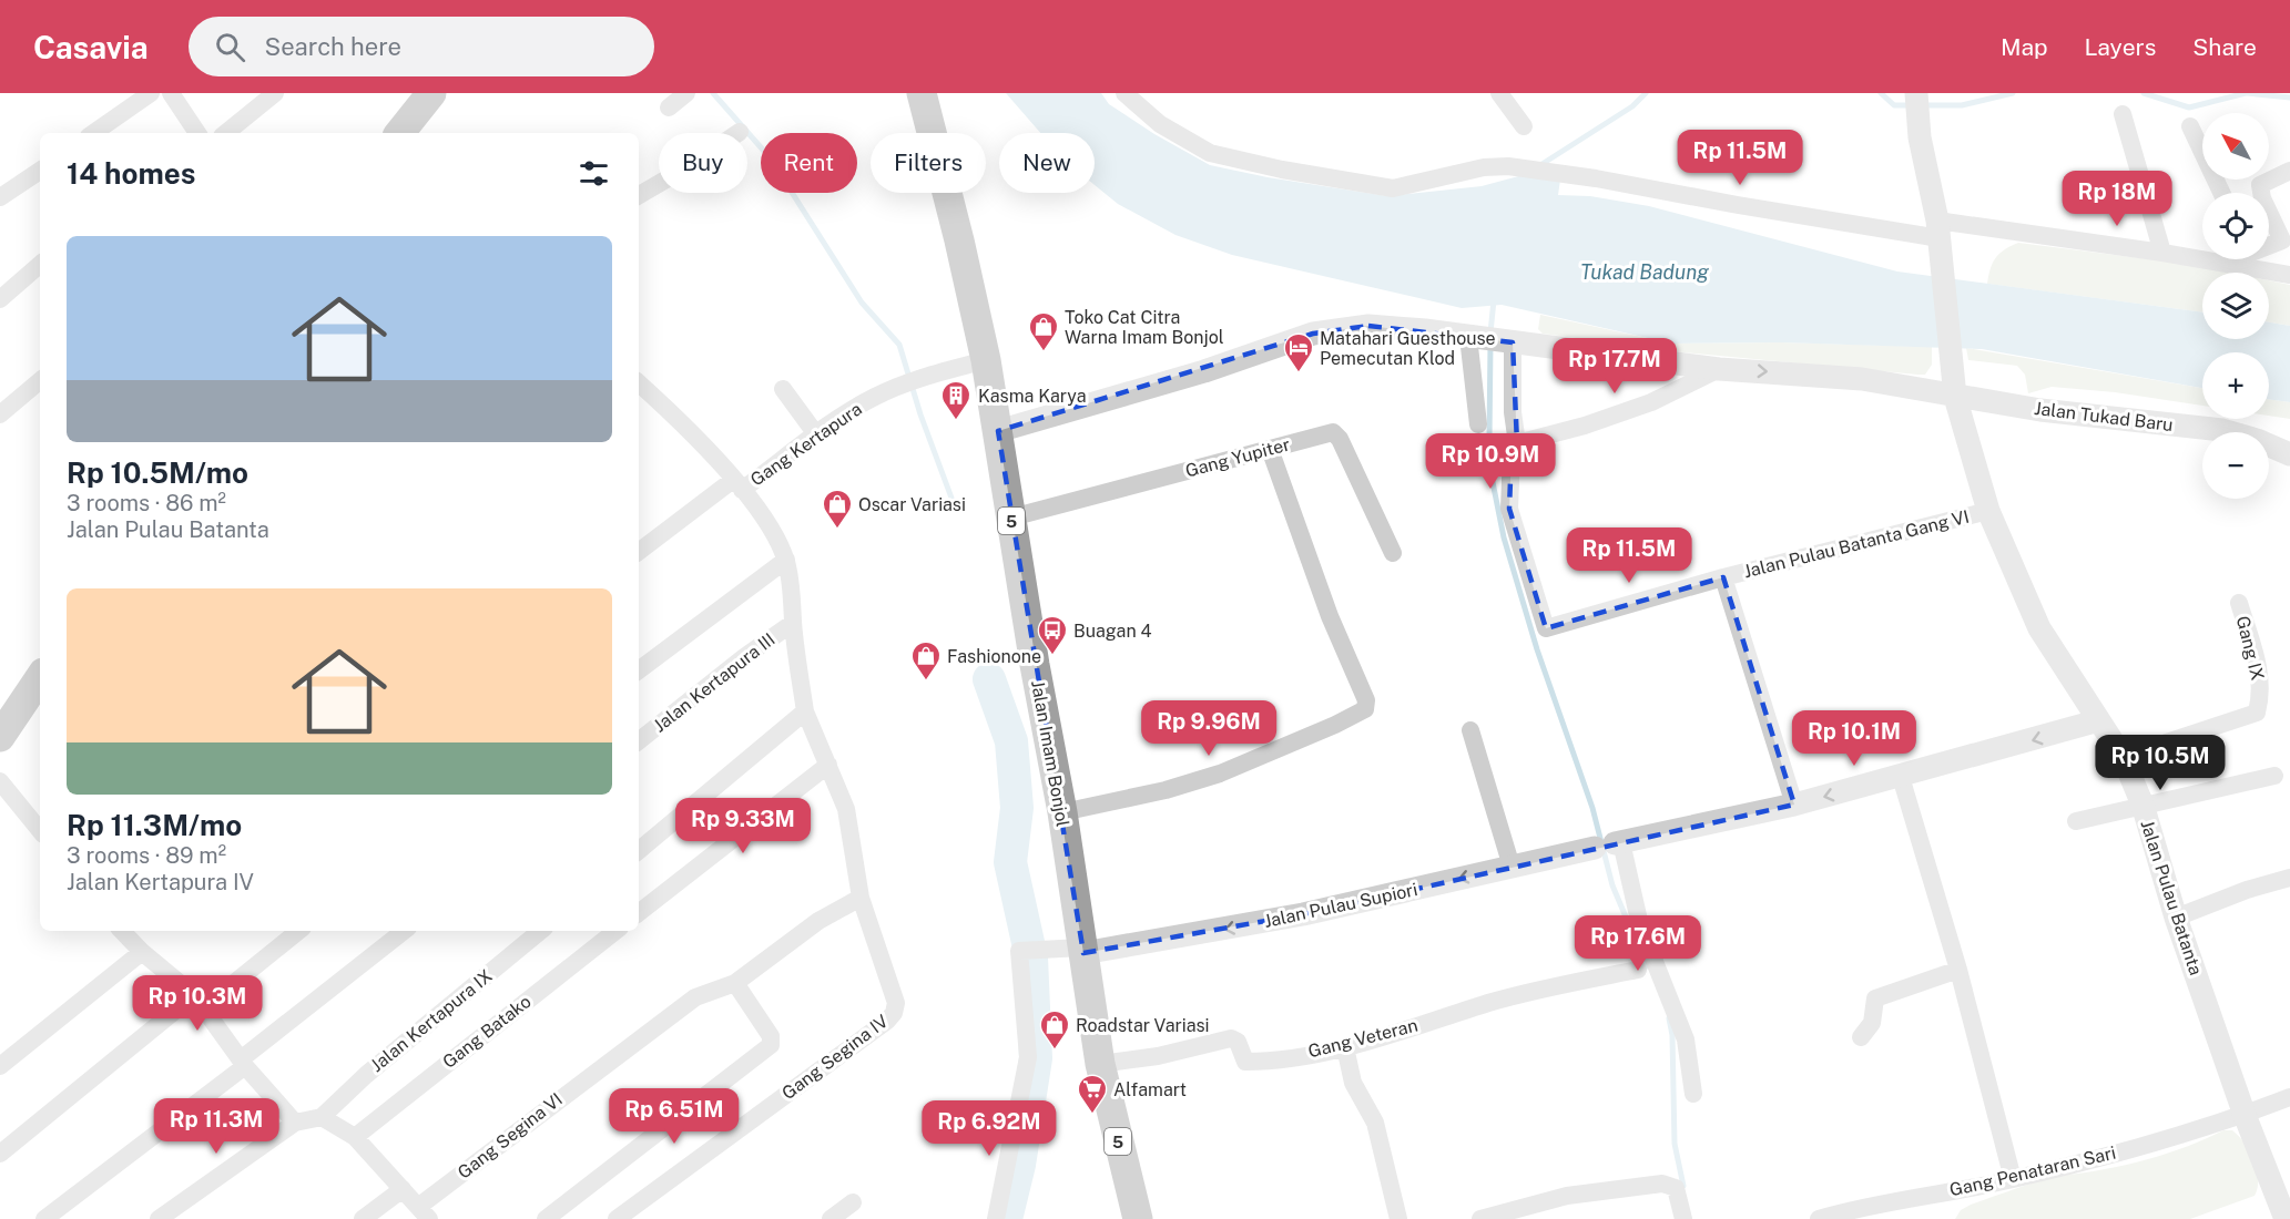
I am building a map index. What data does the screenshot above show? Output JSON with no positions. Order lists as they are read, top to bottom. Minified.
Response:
{"streets":{"highway":["5","Jalan Imam Bonjol"],"street":["Jalan Tukad Baru","Gang Kertapura","Gang Yupiter","Jalan Pulau Batanta Gang VI","Gang IX","Jalan Kertapura III","Jalan Pulau Batanta","Jalan Pulau Supiori","Jalan Kertapura IX","Gang Batako","Gang Veteran","Gang Segina IV","Gang Segina VI","Gang Penataran Sari"]},"crossings":[["Jalan Tukad Baru","Jalan Imam Bonjol"],["Jalan Tukad Baru","Jalan Pulau Batanta"],["Gang Kertapura","Jalan Imam Bonjol"],["Gang Yupiter","Jalan Imam Bonjol"],["Jalan Pulau Batanta Gang VI","Jalan Pulau Batanta"],["Gang IX","Jalan Pulau Batanta"],["Jalan Imam Bonjol","Jalan Pulau Supiori"],["Jalan Imam Bonjol","Gang Veteran"],["Jalan Pulau Batanta","Jalan Pulau Supiori"],["Jalan Pulau Batanta","Gang Penataran Sari"]],"one_way":["Jalan Pulau Supiori"],"water":["Tukad Badung"],"places":{"shop":["Toko Cat Citra Warna Imam Bonjol","Oscar Variasi","Fashionone","Roadstar Variasi"],"hotel":["Matahari Guesthouse Pemecutan Klod"],"building":["Kasma Karya"],"bus stop":["Buagan 4"],"supermarket":["Alfamart"]},"north":"top left","page":{"header":"Casavia","search":"Search here","nav":["Map","Layers","Share"],"map_buttons":["+","−"],"price":["Rp 11.5M","Rp 18M","Rp 17.7M","Rp 10.9M","Rp 11.5M","Rp 9.96M","Rp 10.1M","Rp 10.5M","Rp 9.33M","Rp 17.6M","Rp 10.3M","Rp 6.51M","Rp 11.3M","Rp 6.92M"],"chip":["Buy","Rent","Filters","New"],"heading":"14 homes","list":[{"name":"Rp 10.5M/mo","note":"3 rooms · 86 m² · Jalan Pulau Batanta"},{"name":"Rp 11.3M/mo","note":"3 rooms · 89 m² · Jalan Kertapura IV"}]}}
